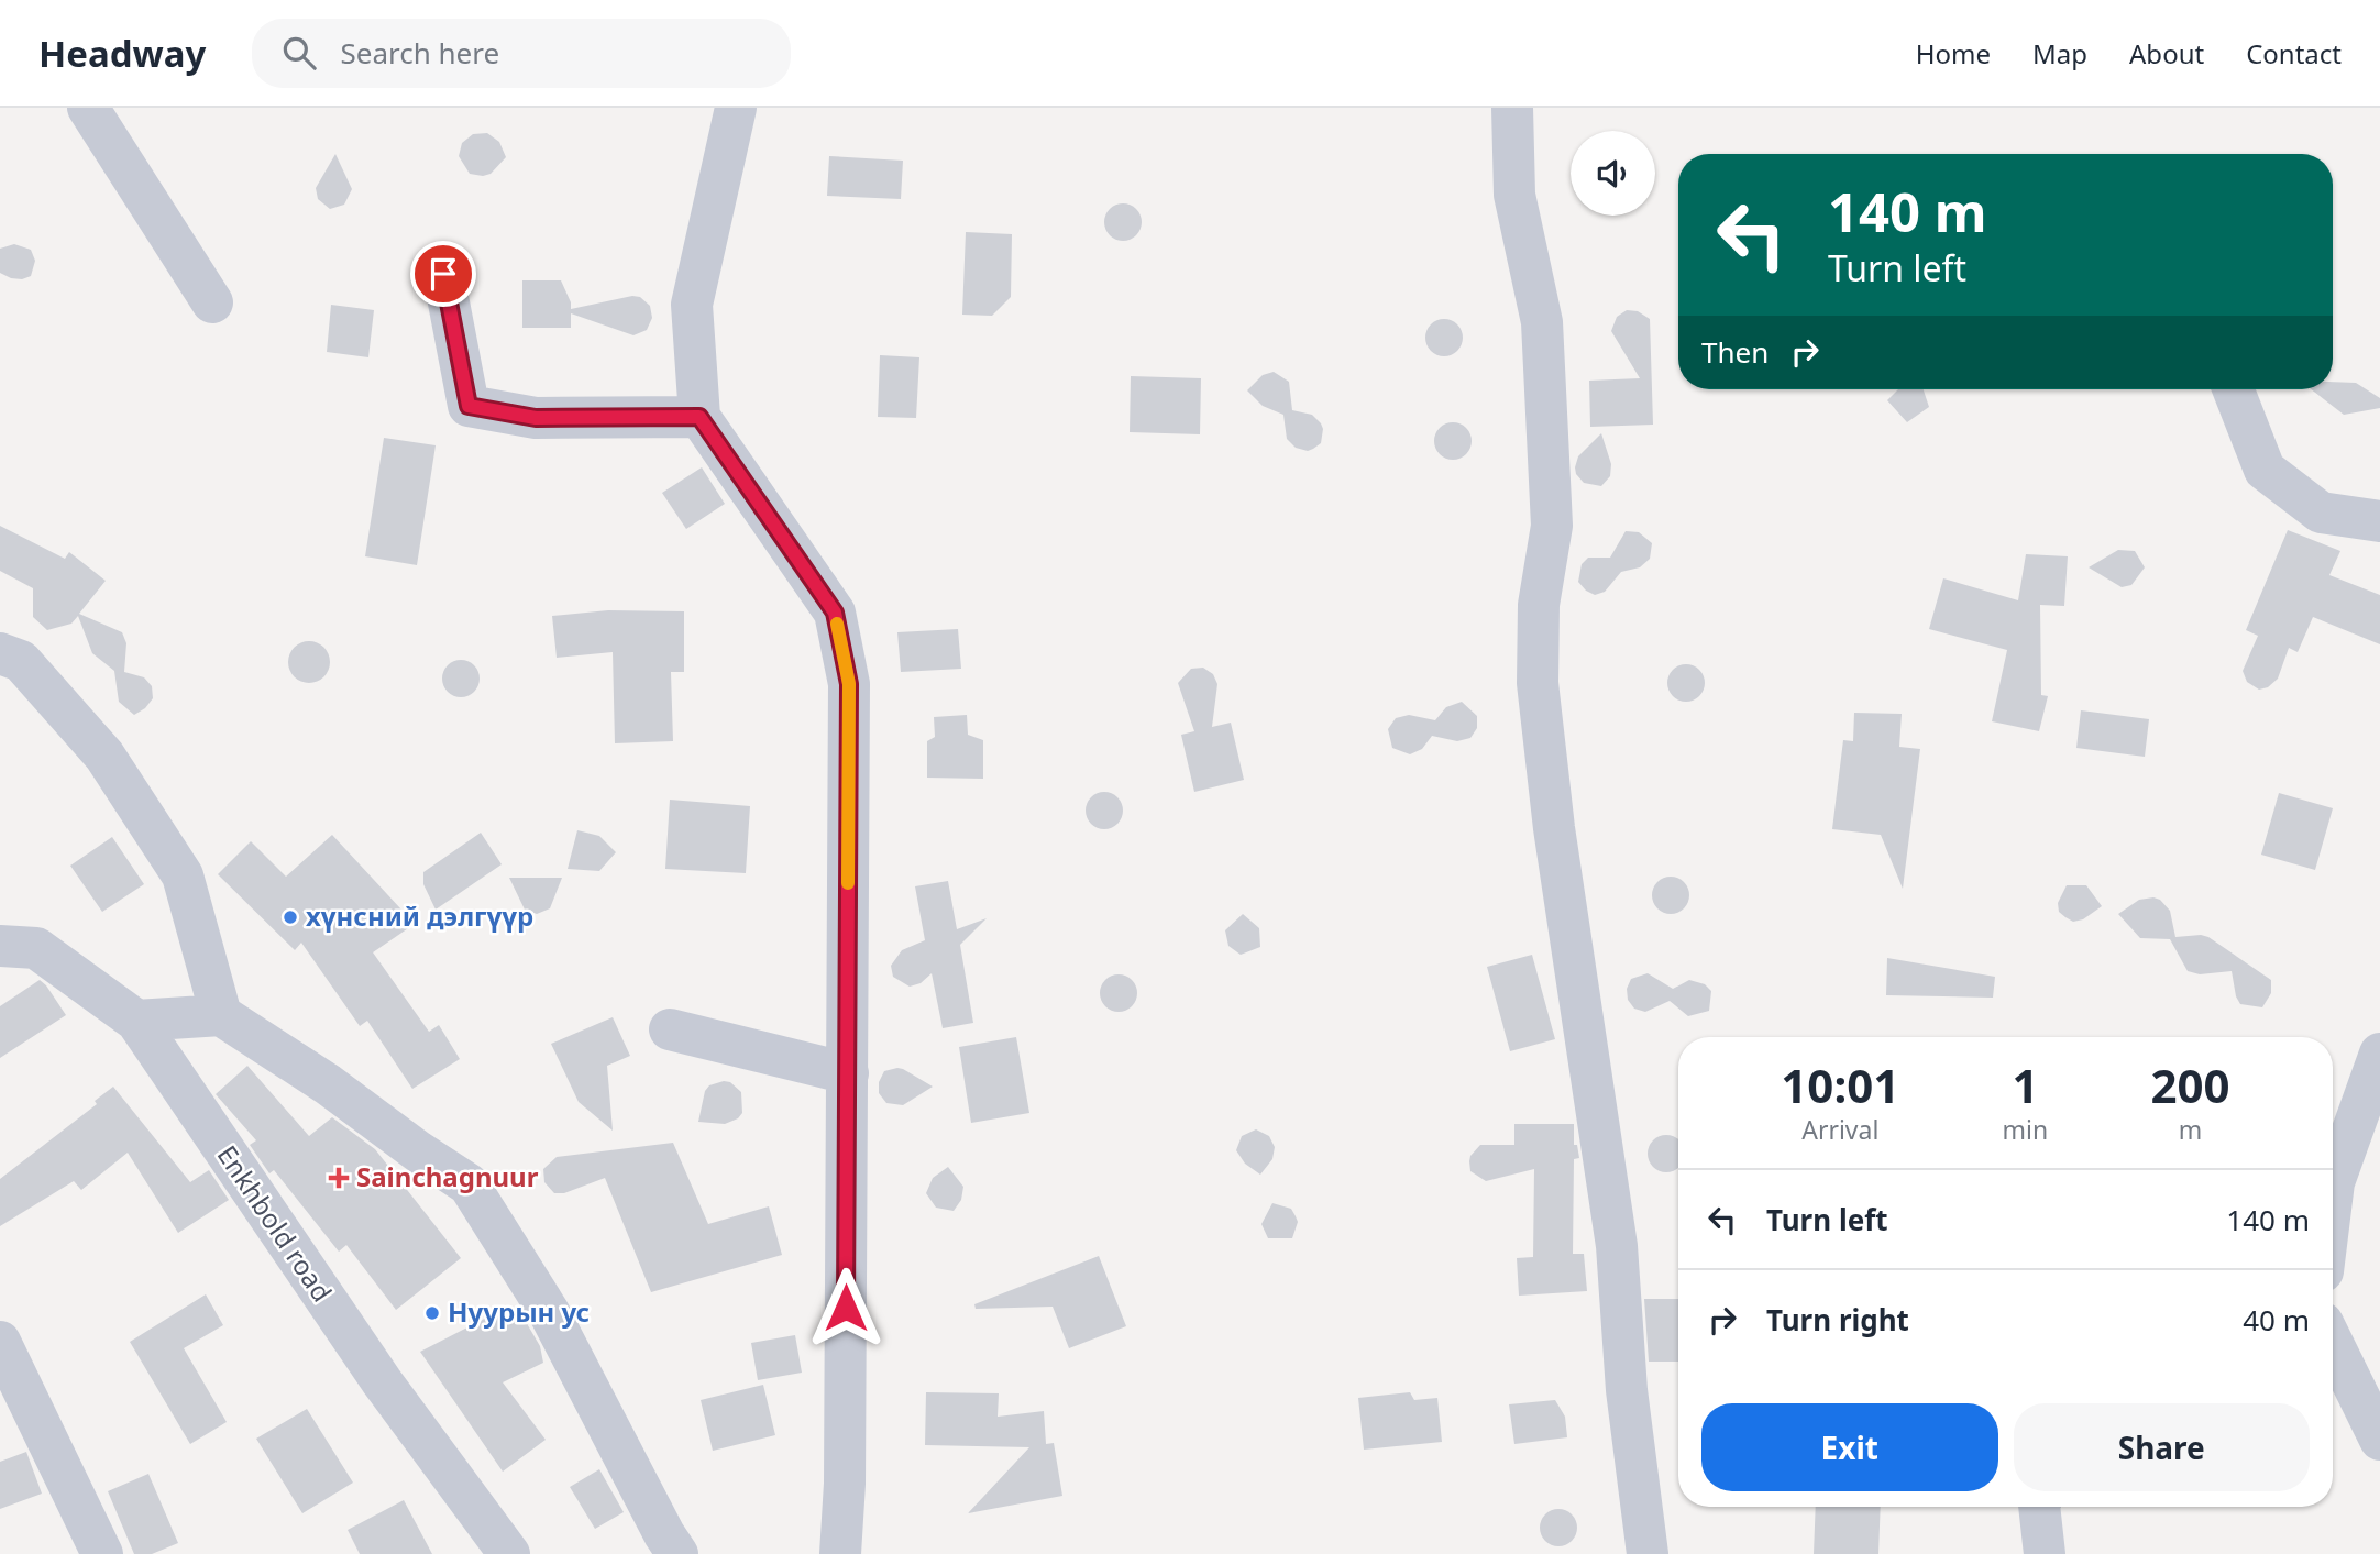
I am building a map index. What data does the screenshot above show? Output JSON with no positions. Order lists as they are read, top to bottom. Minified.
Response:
{"streets":{"street":["Enkhbold road"]},"places":{"other":["хүнсний дэлгүүр","Нуурын ус"],"health":["Sainchagnuur"]},"page":{"header":"Headway","search":"Search here","nav":["Home","Map","About","Contact"],"turn":["140 m","Turn left"],"then":"Then","eta":["10:01","Arrival","1","min","200","m"],"list":[{"name":"Turn left","value":"140 m"},{"name":"Turn right","value":"40 m"}],"buttons":["Exit","Share"]}}
